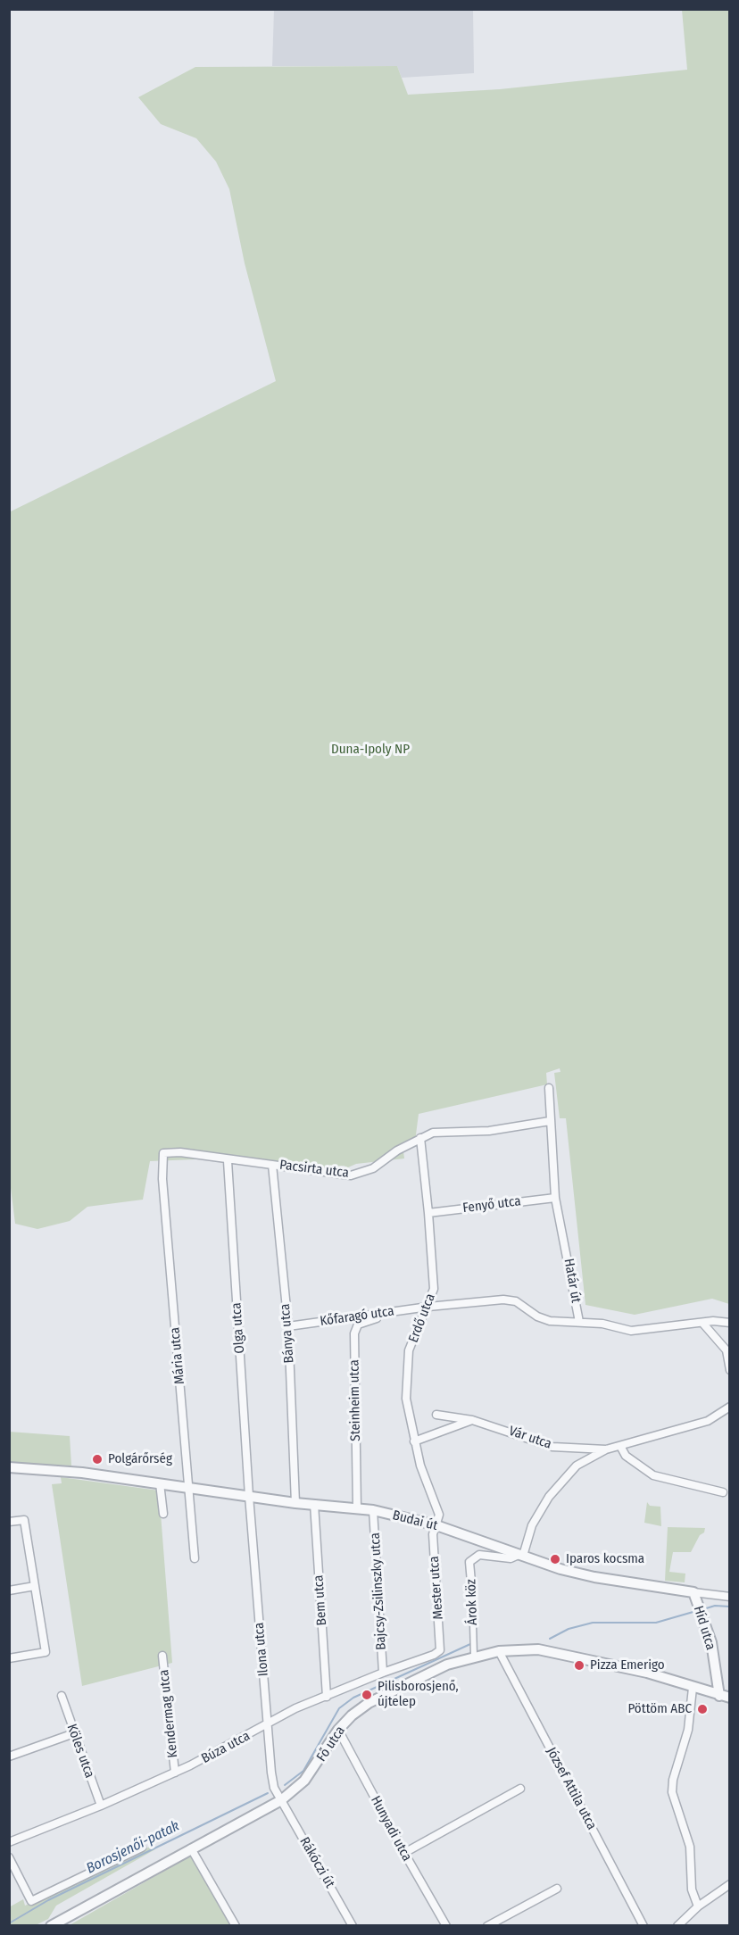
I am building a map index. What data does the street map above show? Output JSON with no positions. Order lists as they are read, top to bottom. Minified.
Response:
{"streets":{"street":["Pacsirta utca","Fenyő utca","Határ út","Kőfaragó utca","Erdő utca","Olga utca","Bánya utca","Mária utca","Steinheim utca","Vár utca","Budai út","Mester utca","Bajcsy-Zsilinszky utca","Bem utca","Árok köz","Híd utca","Ilona utca","Kendermag utca","Fő utca","Búza utca","Köles utca","József Attila utca","Hunyadi utca","Rákóczi út"]},"crossings":[["Pacsirta utca","Határ út"],["Pacsirta utca","Erdő utca"],["Pacsirta utca","Olga utca"],["Pacsirta utca","Bánya utca"],["Pacsirta utca","Mária utca"],["Fenyő utca","Határ út"],["Fenyő utca","Erdő utca"],["Határ út","Kőfaragó utca"],["Kőfaragó utca","Erdő utca"],["Kőfaragó utca","Bánya utca"],["Kőfaragó utca","Steinheim utca"],["Erdő utca","Budai út"],["Erdő utca","Mester utca"],["Olga utca","Budai út"],["Olga utca","Ilona utca"],["Bánya utca","Budai út"],["Mária utca","Budai út"],["Steinheim utca","Budai út"],["Budai út","Mester utca"],["Budai út","Bajcsy-Zsilinszky utca"],["Budai út","Bem utca"],["Budai út","Árok köz"],["Budai út","Híd utca"],["Budai út","Ilona utca"],["Mester utca","Búza utca"],["Bajcsy-Zsilinszky utca","Búza utca"],["Bem utca","Búza utca"],["Árok köz","Fő utca"],["Híd utca","Fő utca"],["Ilona utca","Fő utca"],["Ilona utca","Búza utca"],["Ilona utca","Rákóczi út"],["Kendermag utca","Búza utca"],["Fő utca","József Attila utca"],["Fő utca","Hunyadi utca"],["Fő utca","Rákóczi út"],["Búza utca","Köles utca"]],"water":["Borosjenői-patak"],"parks":["Duna-Ipoly NP"],"places":["Polgárőrség","Iparos kocsma","Pizza Emerigo","Pilisborosjenő, újtelep","Pöttöm ABC"]}
